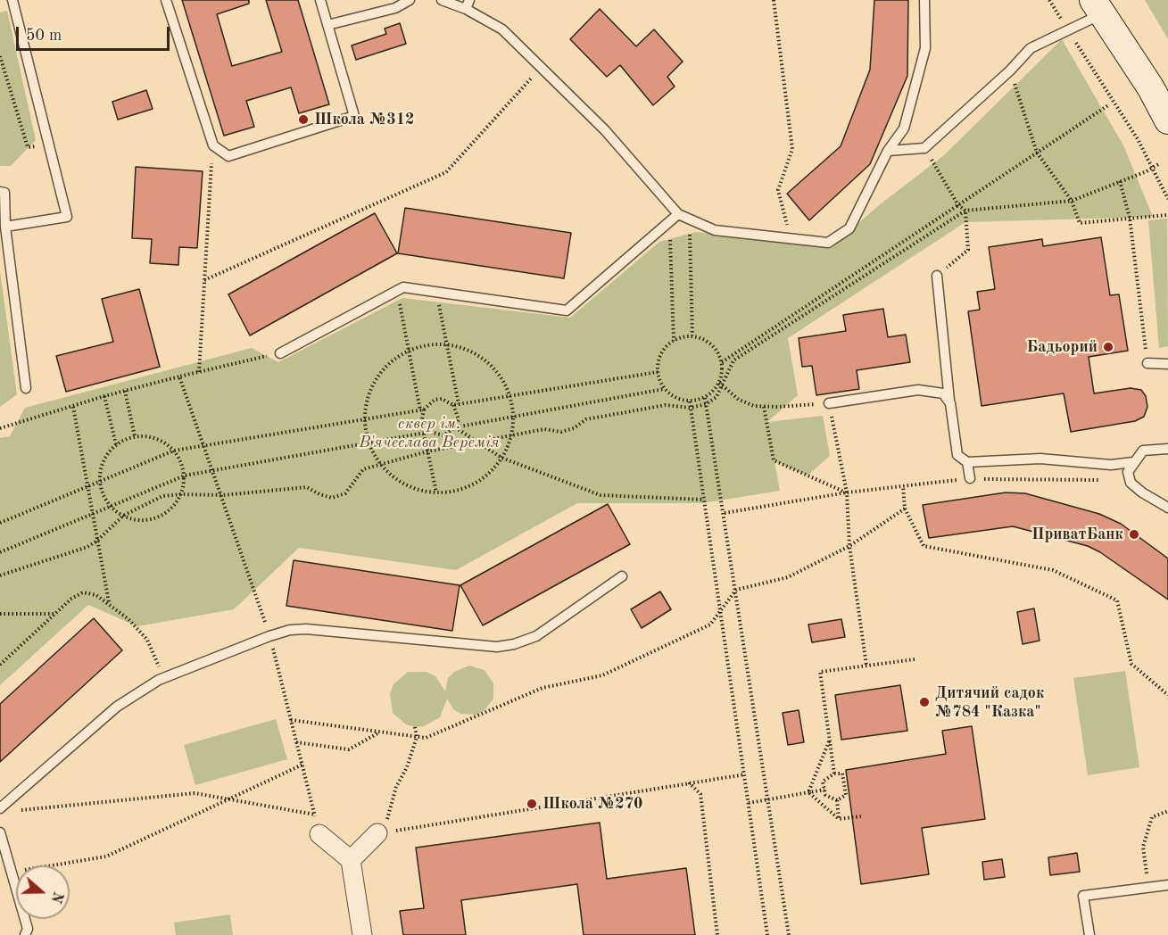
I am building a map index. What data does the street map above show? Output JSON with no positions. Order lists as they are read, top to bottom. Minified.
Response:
{"parks":["сквер ім. В'ячеслава Веремія"],"places":["Школа №312","Бадьорий","ПриватБанк","Дитячий садок №784 \"Казка\"","Школа №270"],"scale_bar":"50 m","north":"right"}
